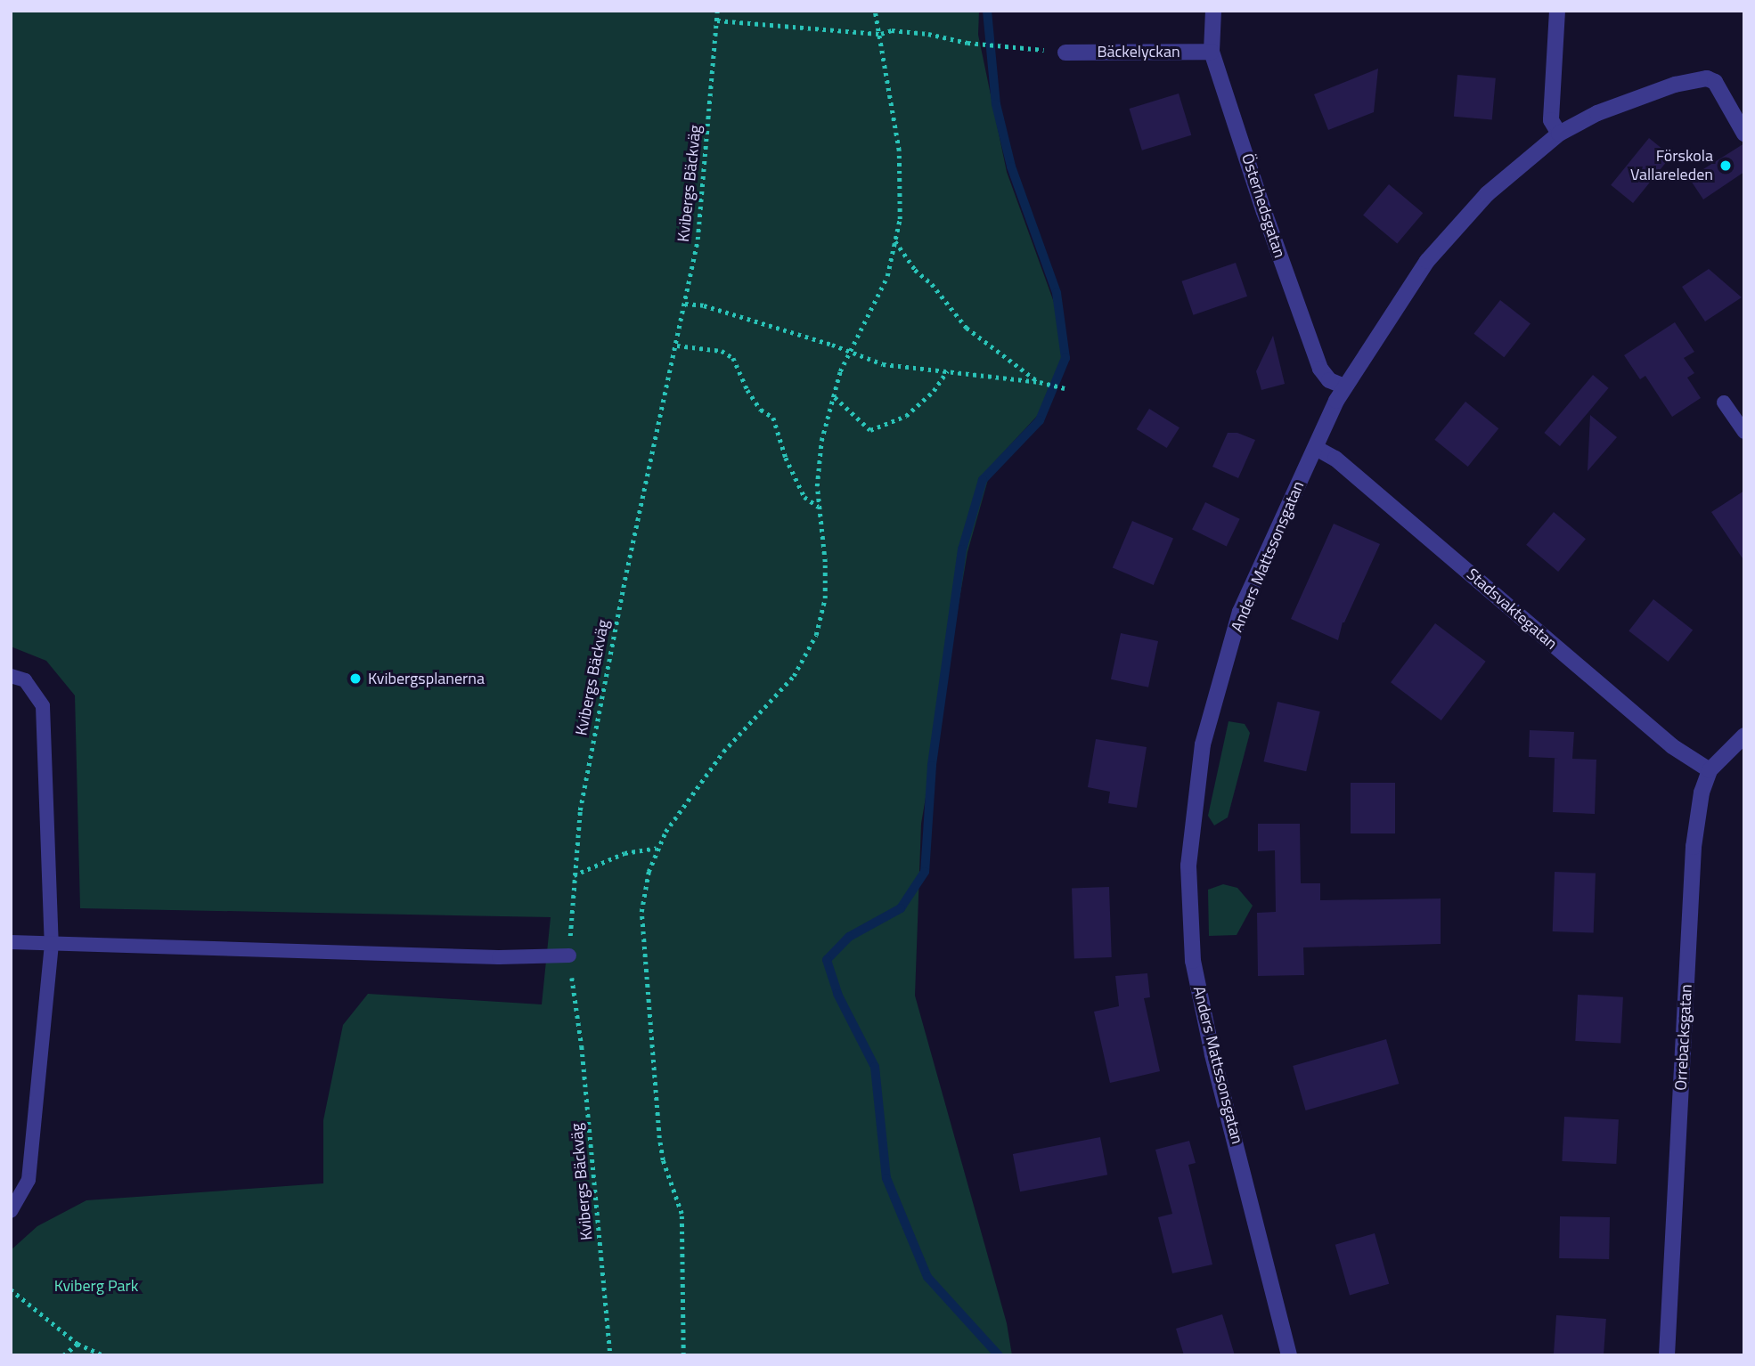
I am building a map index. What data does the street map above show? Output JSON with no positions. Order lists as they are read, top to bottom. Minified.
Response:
{"streets":{"street":["Bäckelyckan","Österhedsgatan","Anders Mattssonsgatan","Stadsvaktegatan","Orrebacksgatan"],"path":["Kvibergs Bäckväg"]},"crossings":[["Bäckelyckan","Österhedsgatan"],["Österhedsgatan","Anders Mattssonsgatan"],["Anders Mattssonsgatan","Stadsvaktegatan"],["Stadsvaktegatan","Orrebacksgatan"]],"parks":["Kviberg Park"],"places":["Förskola Vallareleden","Kvibergsplanerna"]}
